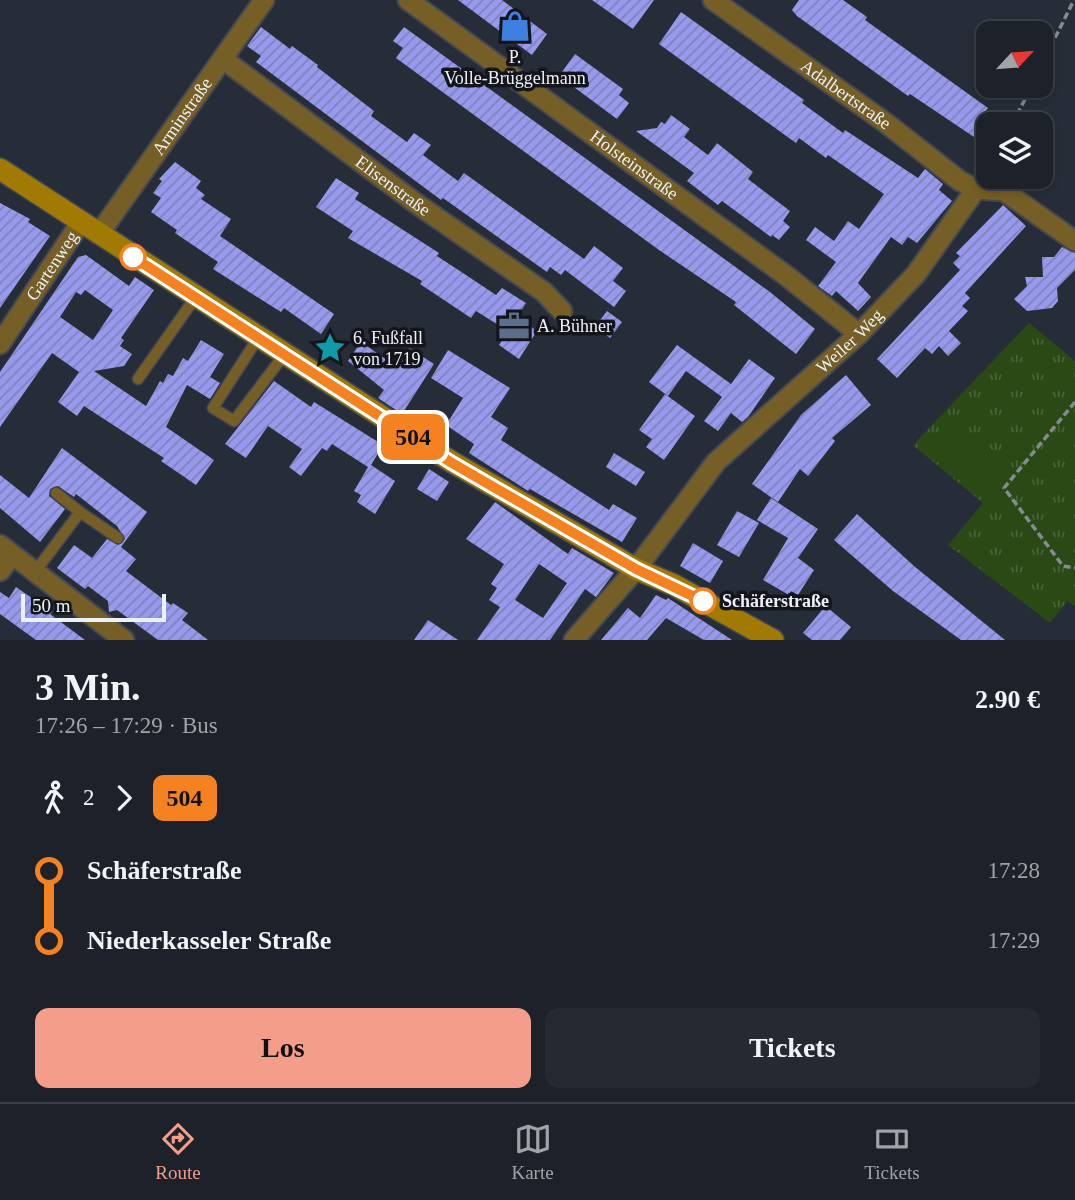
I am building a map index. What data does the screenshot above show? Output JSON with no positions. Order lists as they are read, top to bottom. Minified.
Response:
{"streets":{"street":["Adalbertstraße","Arminstraße","Holsteinstraße","Elisenstraße","Gartenweg","Weiler Weg"]},"crossings":[["Adalbertstraße","Weiler Weg"],["Arminstraße","Elisenstraße"],["Arminstraße","Gartenweg"],["Holsteinstraße","Weiler Weg"]],"places":{"shop":["P. Volle-Brüggelmann"],"office":["A. Bühner"],"place":["6. Fußfall von 1719"],"other":["Schäferstraße"]},"lines":["bus line 504"],"scale_bar":"50 m","north":"top right","page":{"on_map":"504","scale":"50 m","heading":["3 Min.","17:26 – 17:29 · Bus","2.90 €"],"legs":["2","504"],"list":[{"name":"Schäferstraße","value":"17:28"},{"name":"Niederkasseler Straße","value":"17:29"}],"buttons":["Los","Tickets"],"tabs":["Route","Karte","Tickets"]}}
